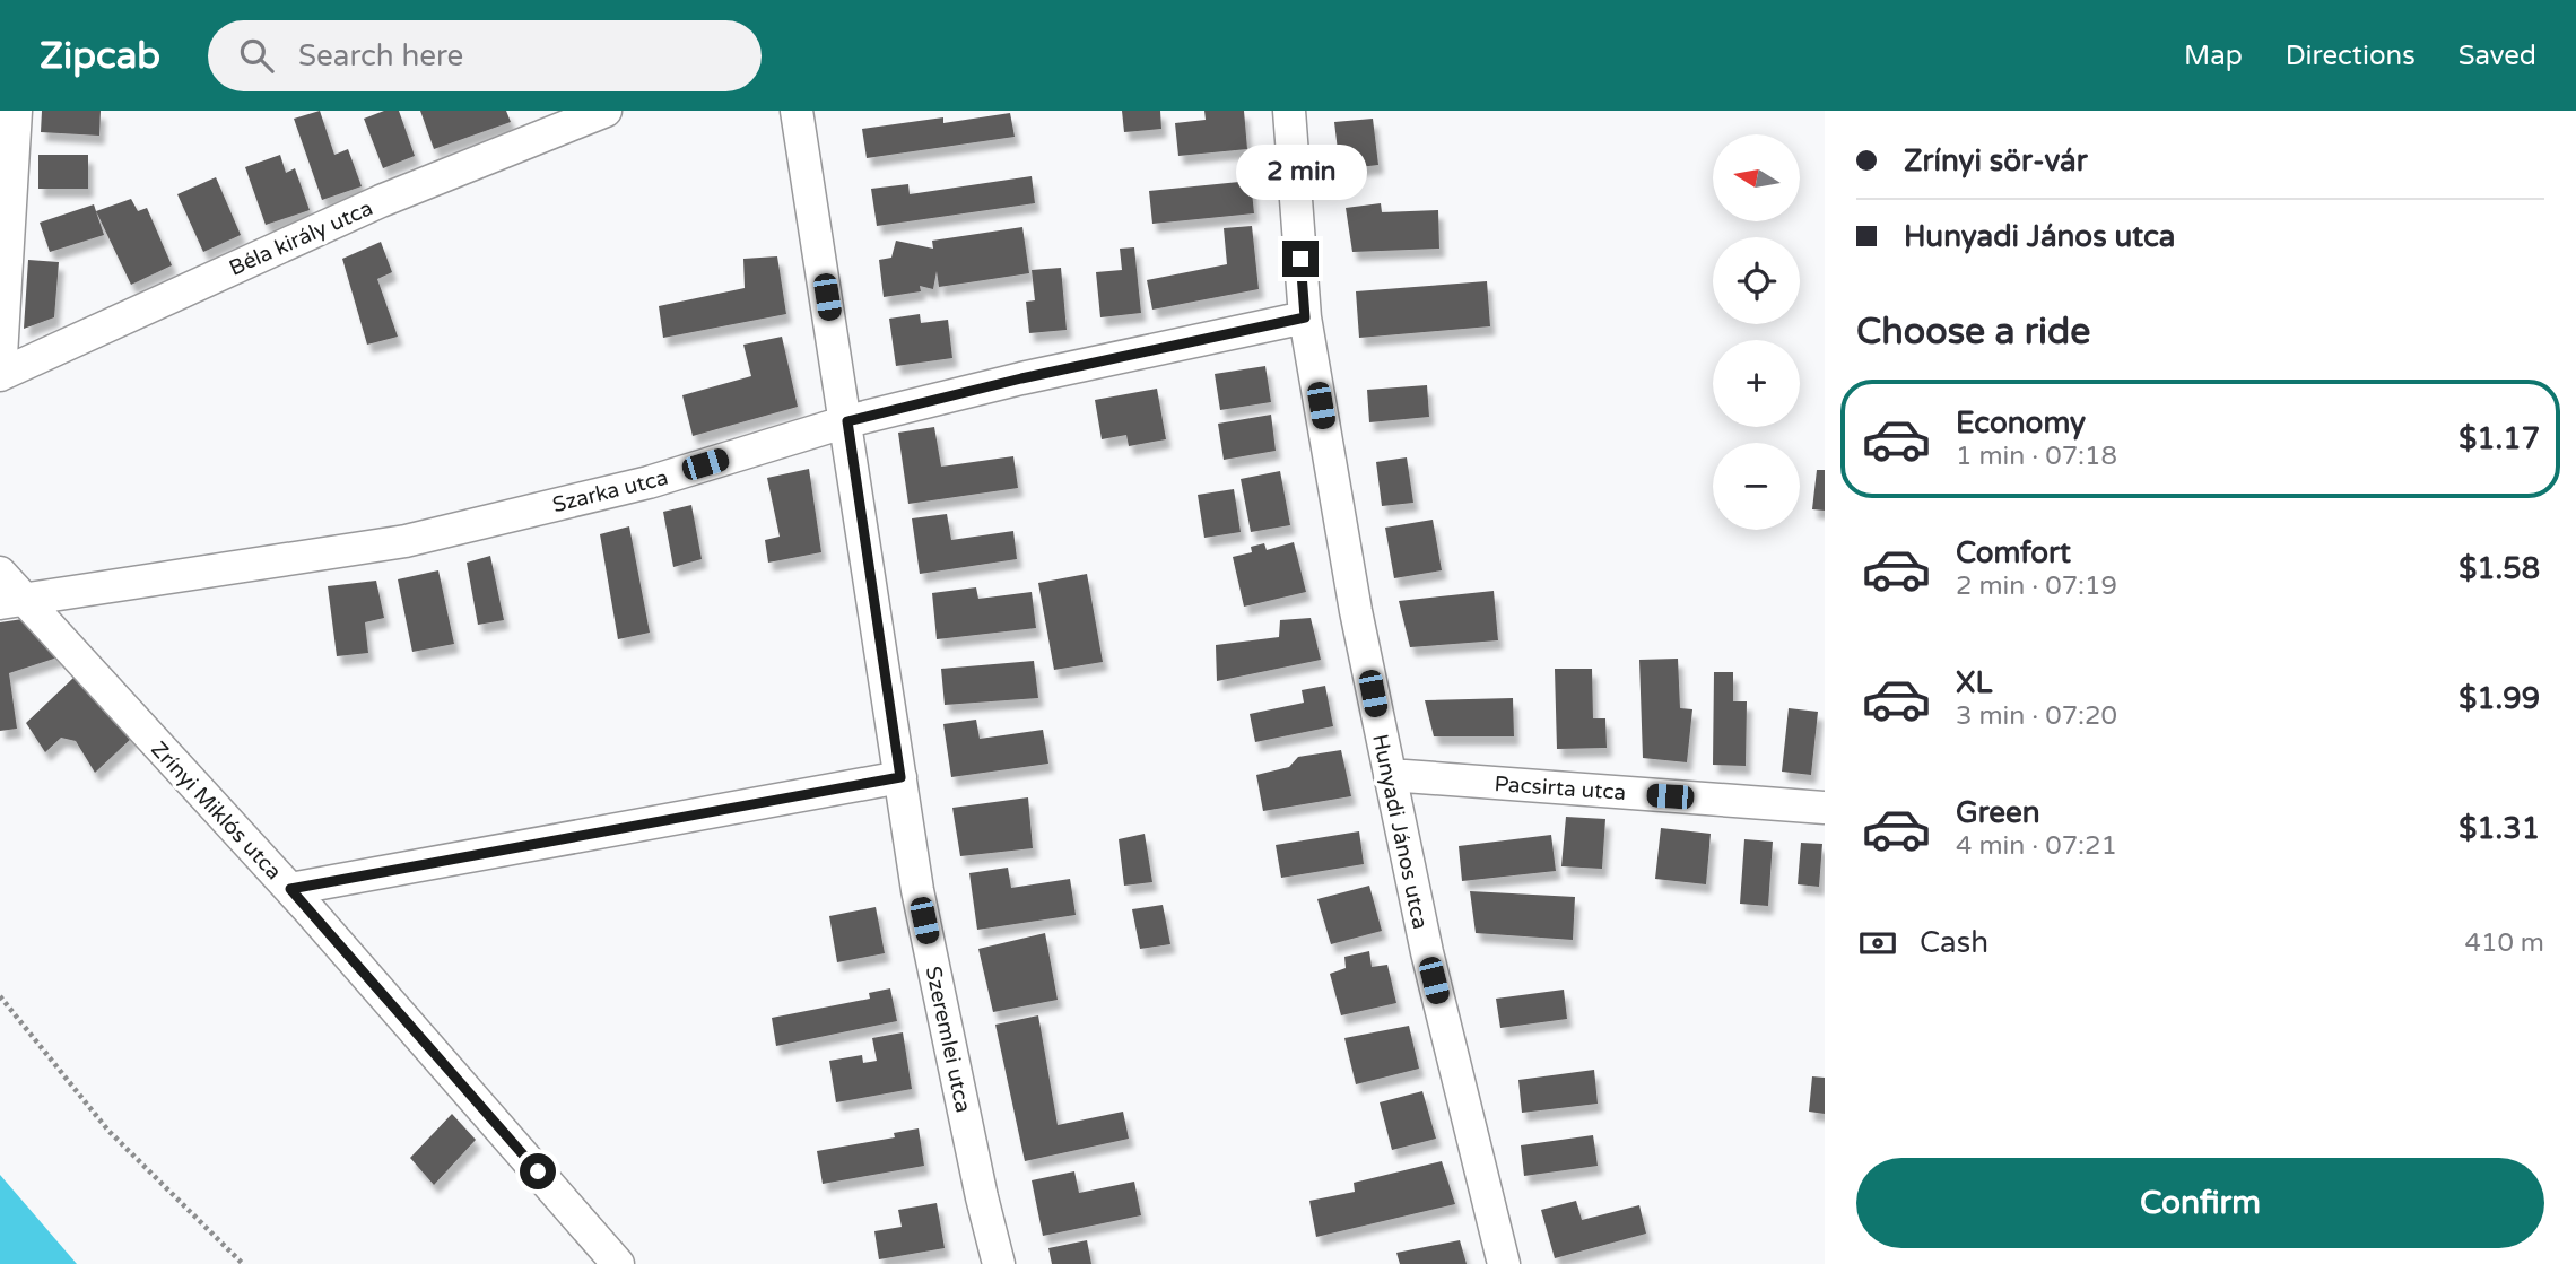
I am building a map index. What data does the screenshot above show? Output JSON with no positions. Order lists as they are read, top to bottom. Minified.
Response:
{"streets":{"street":["Béla király utca","Szarka utca","Pacsirta utca","Zrínyi Miklós utca","Hunyadi János utca","Szeremlei utca"]},"crossings":[["Szarka utca","Zrínyi Miklós utca"],["Szarka utca","Hunyadi János utca"],["Szarka utca","Szeremlei utca"],["Pacsirta utca","Hunyadi János utca"]],"north":"left","page":{"header":"Zipcab","search":"Search here","nav":["Map","Directions","Saved"],"banner":["Zrínyi sör-vár","Hunyadi János utca"],"map_buttons":["+","−"],"bubble":"2 min","heading":"Choose a ride","list":[{"name":"Economy","note":"1 min · 07:18","value":"$1.17"},{"name":"Comfort","note":"2 min · 07:19","value":"$1.58"},{"name":"XL","note":"3 min · 07:20","value":"$1.99"},{"name":"Green","note":"4 min · 07:21","value":"$1.31"}],"pay":["Cash","410 m"],"buttons":"Confirm"}}
